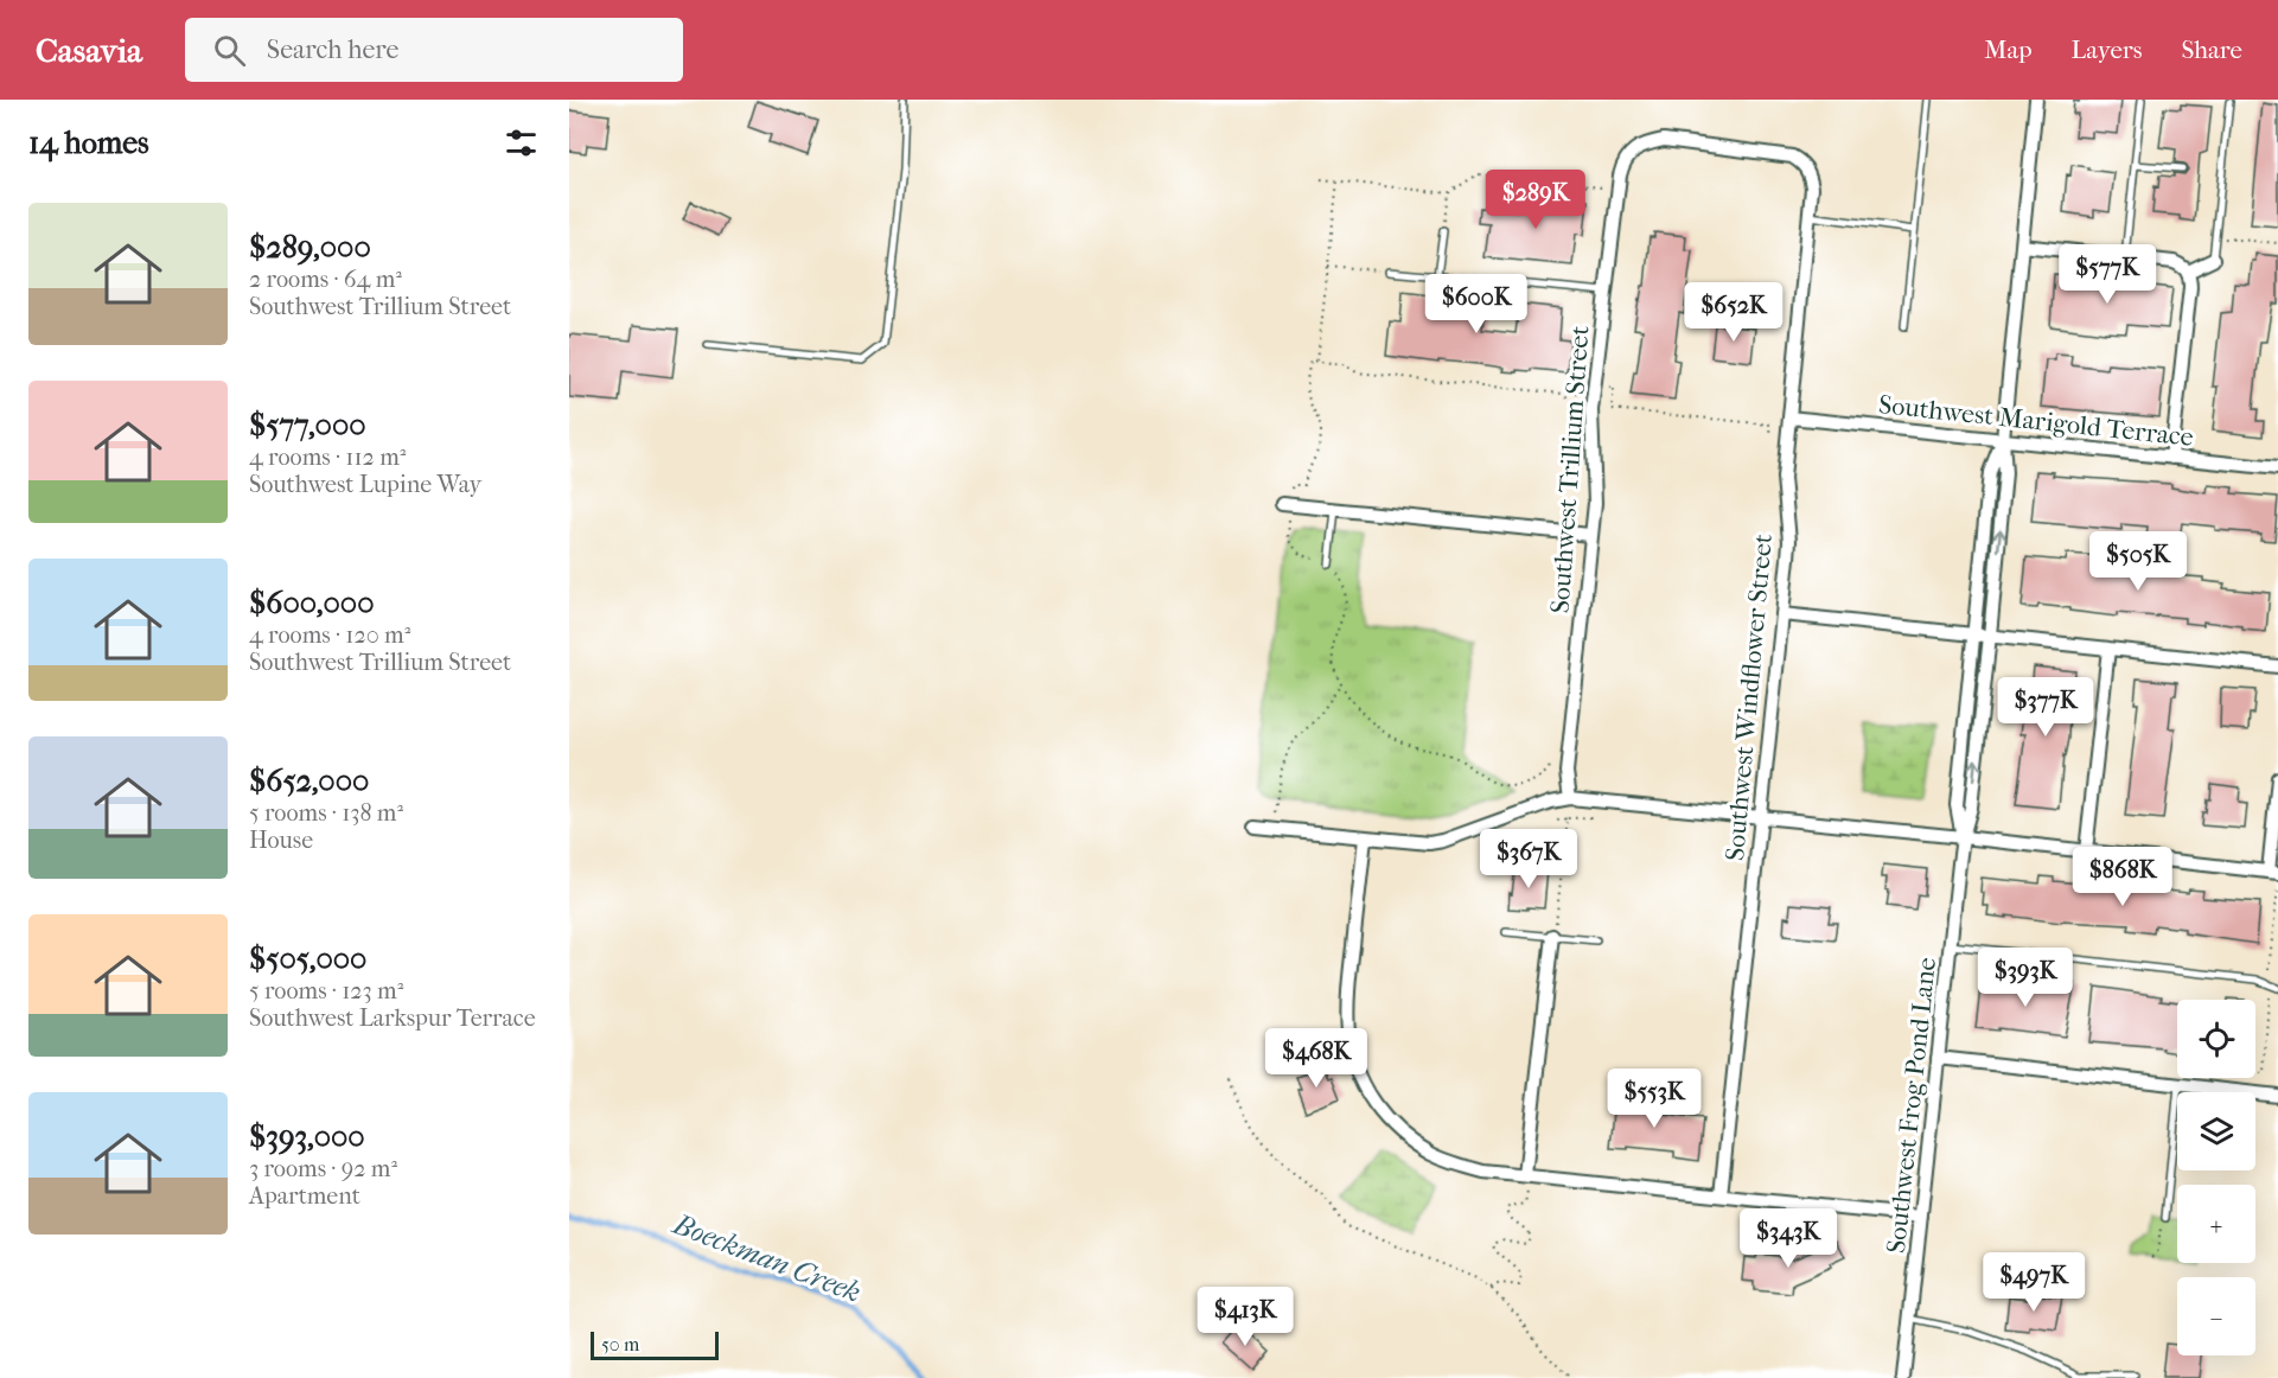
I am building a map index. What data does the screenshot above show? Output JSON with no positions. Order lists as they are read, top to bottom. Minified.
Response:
{"streets":{"street":["Southwest Marigold Terrace","Southwest Trillium Street","Southwest Windflower Street","Southwest Frog Pond Lane"]},"crossings":[["Southwest Marigold Terrace","Southwest Windflower Street"],["Southwest Marigold Terrace","Southwest Frog Pond Lane"],["Southwest Trillium Street","Southwest Windflower Street"]],"water":["Boeckman Creek"],"scale_bar":"50 m","page":{"header":"Casavia","search":"Search here","nav":["Map","Layers","Share"],"heading":"14 homes","price":["$289K","$577K","$600K","$652K","$505K","$377K","$367K","$868K","$393K","$468K","$553K","$343K","$497K","$413K"],"list":[{"name":"$289,000","note":"2 rooms · 64 m² · Southwest Trillium Street"},{"name":"$577,000","note":"4 rooms · 112 m² · Southwest Lupine Way"},{"name":"$600,000","note":"4 rooms · 120 m² · Southwest Trillium Street"},{"name":"$652,000","note":"5 rooms · 138 m² · House"},{"name":"$505,000","note":"5 rooms · 123 m² · Southwest Larkspur Terrace"},{"name":"$393,000","note":"3 rooms · 92 m² · Apartment"}],"map_buttons":["+","−"],"scale":"50 m"}}
